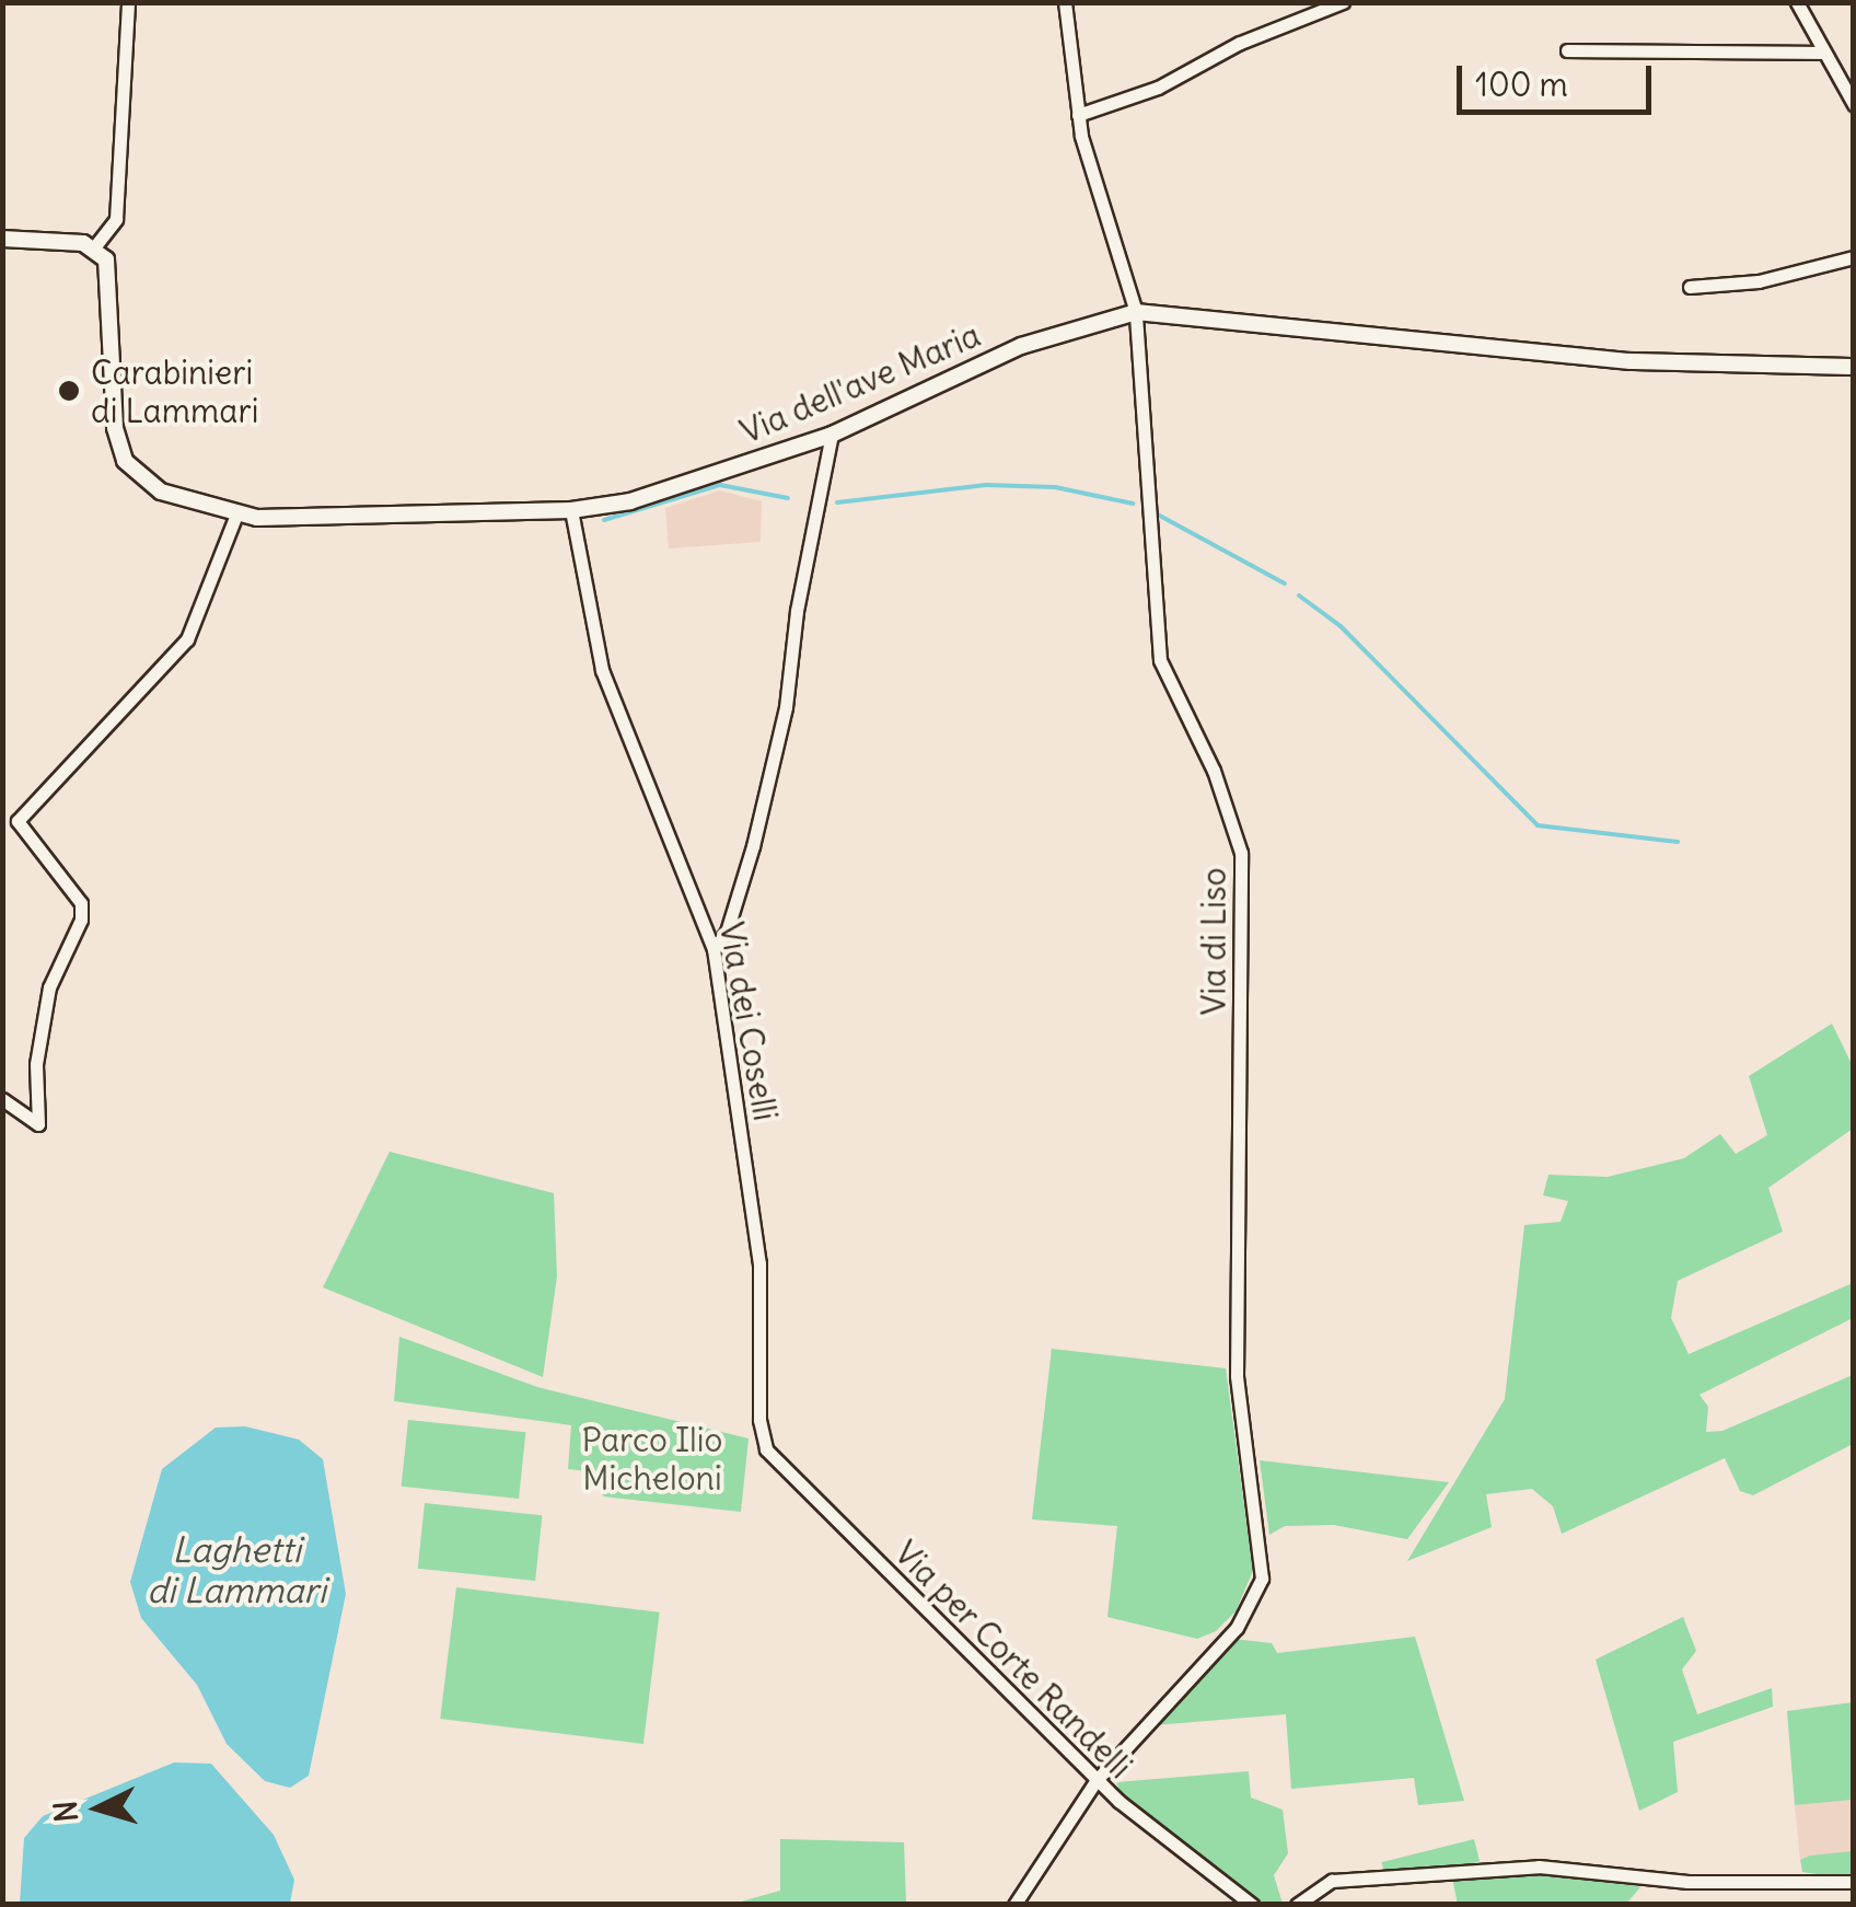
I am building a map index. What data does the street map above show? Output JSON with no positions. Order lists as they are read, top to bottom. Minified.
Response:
{"streets":{"street":["Via dell'ave Maria","Via di Liso","Via dei Coselli","Via per Corte Randelli"]},"crossings":[["Via dell'ave Maria","Via di Liso"],["Via dell'ave Maria","Via dei Coselli"],["Via di Liso","Via per Corte Randelli"],["Via dei Coselli","Via per Corte Randelli"]],"water":["Laghetti di Lammari"],"parks":["Parco Ilio Micheloni"],"places":["Carabinieri di Lammari"],"scale_bar":"100 m","north":"left"}
